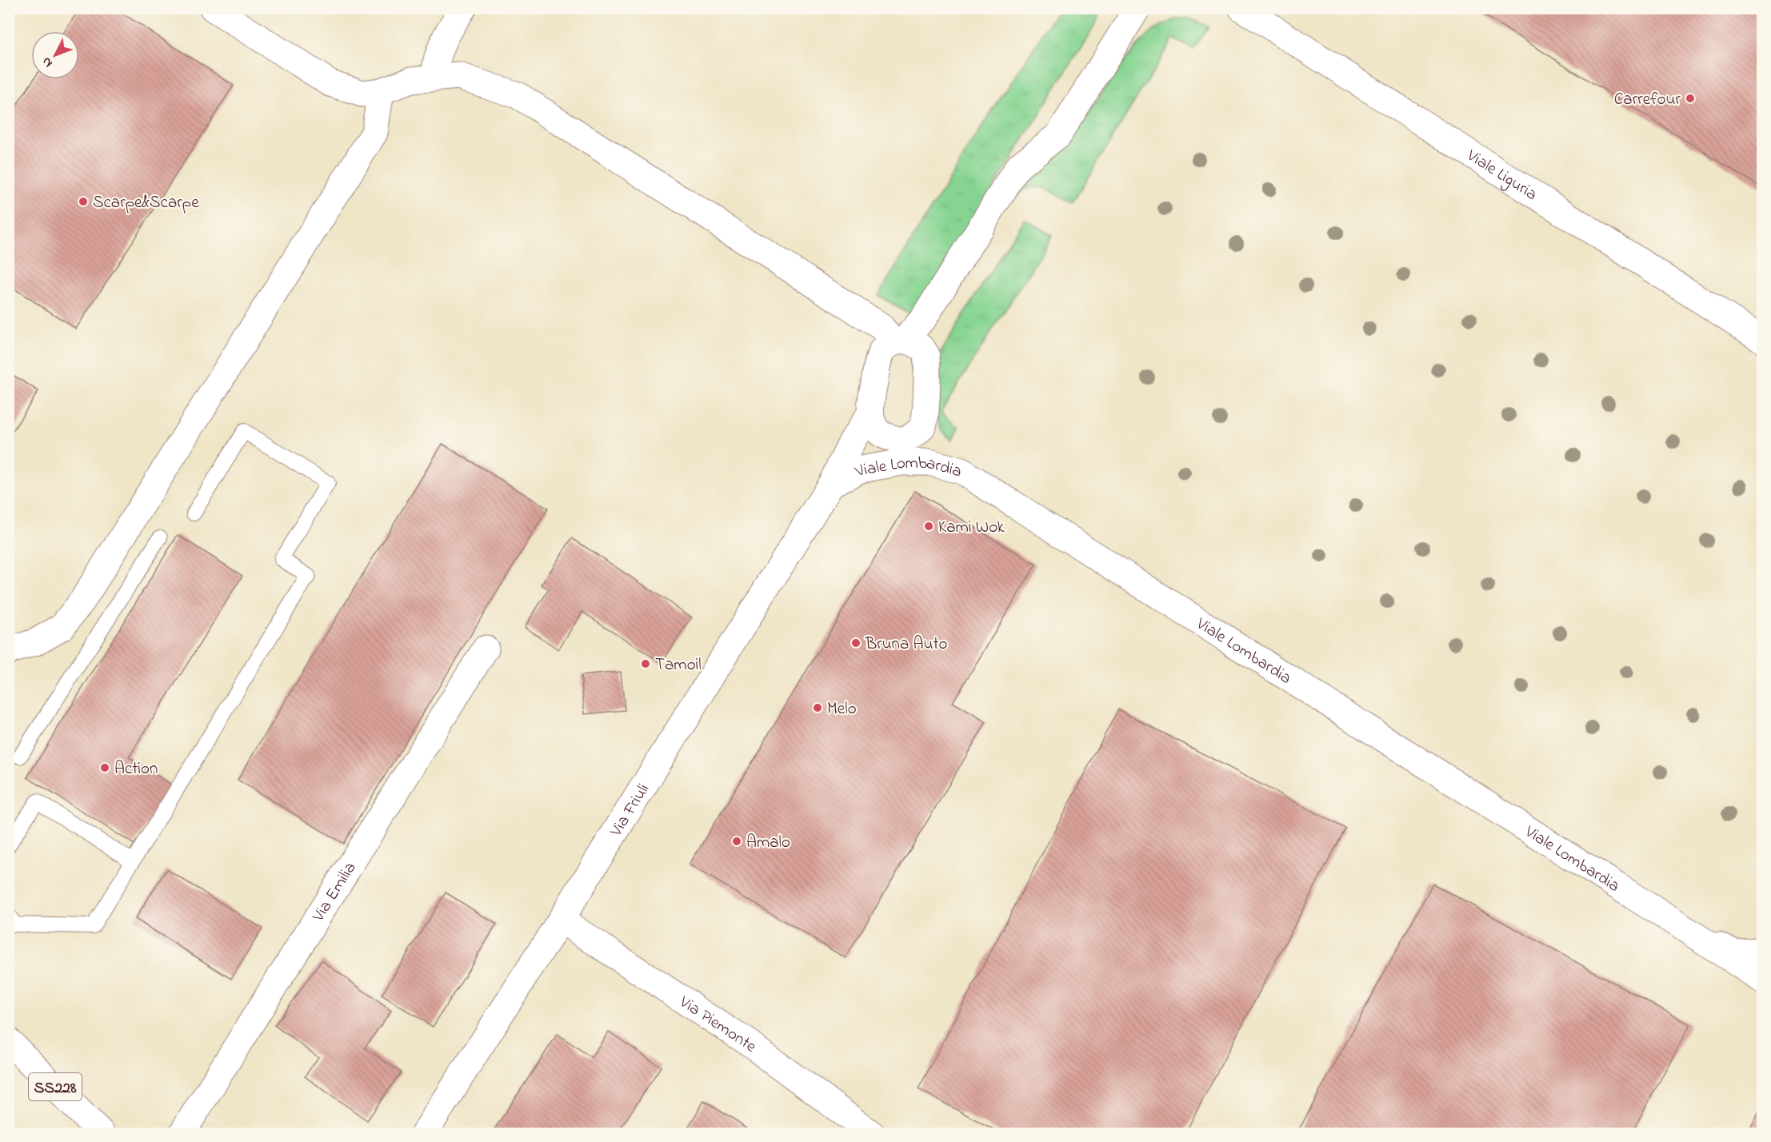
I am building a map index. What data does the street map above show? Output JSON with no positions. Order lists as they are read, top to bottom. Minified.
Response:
{"streets":{"street":["Viale Liguria","Viale Lombardia","Via Friuli","Via Emilia","Via Piemonte","SS228"]},"crossings":[["Viale Lombardia","Via Friuli"],["Via Friuli","Via Piemonte"]],"places":["Carrefour","Scarpe&Scarpe","Kami Wok","Bruna Auto","Tamoil","Melo","Action","Amalo"],"north":"bottom left"}
